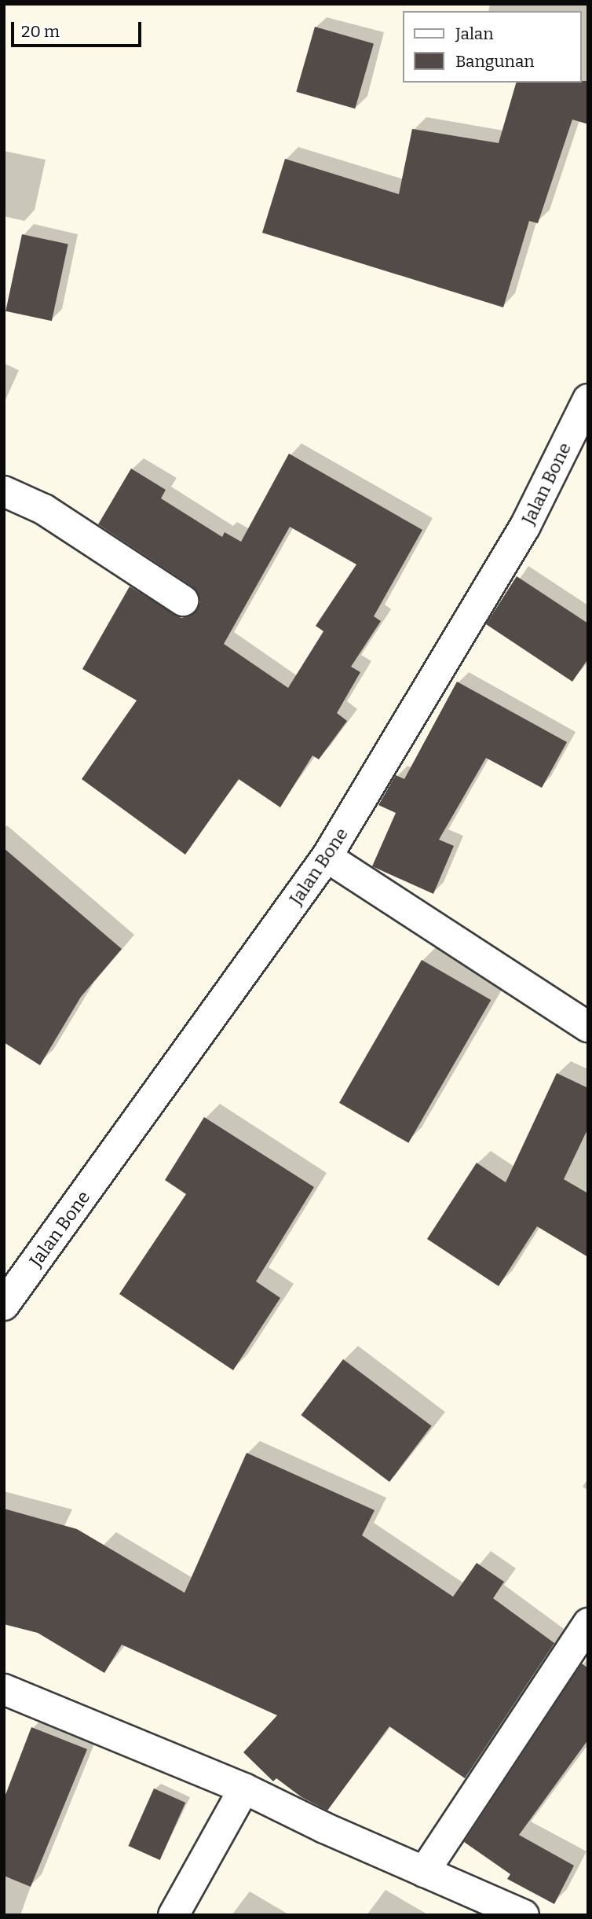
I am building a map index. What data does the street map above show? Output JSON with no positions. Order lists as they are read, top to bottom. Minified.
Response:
{"streets":{"street":["Jalan Bone"]},"legend":["Jalan","Bangunan"],"scale_bar":"20 m"}
